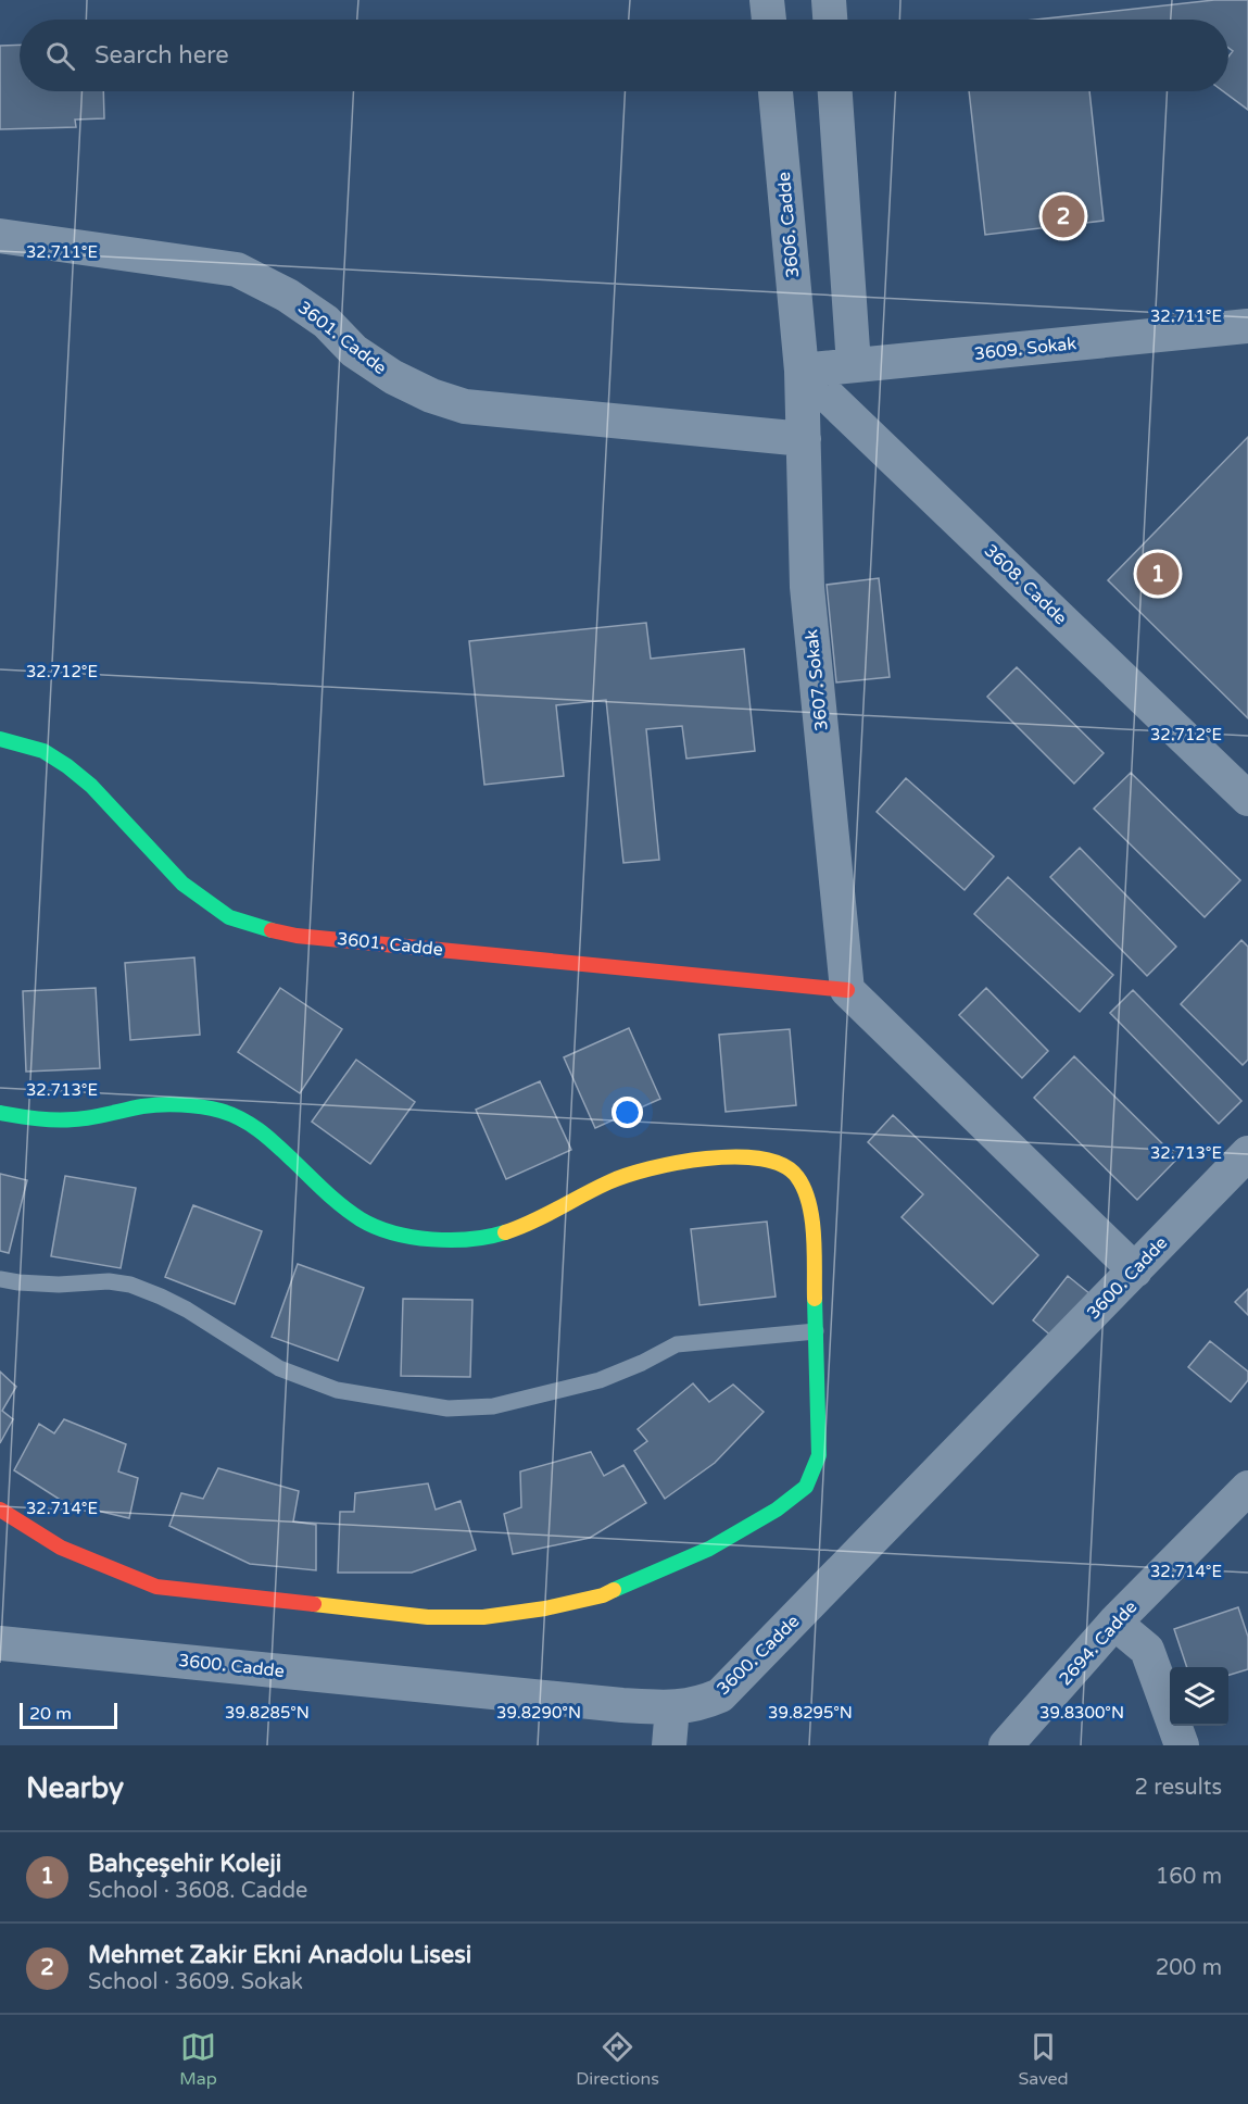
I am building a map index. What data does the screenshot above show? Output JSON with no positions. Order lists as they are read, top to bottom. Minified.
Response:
{"streets":{"street":["3606. Cadde","3601. Cadde","3609. Sokak","3608. Cadde","3607. Sokak","3600. Cadde","2694. Cadde"]},"crossings":[["3606. Cadde","3609. Sokak"],["3606. Cadde","3608. Cadde"],["3606. Cadde","3607. Sokak"],["3601. Cadde","3607. Sokak"],["3609. Sokak","3608. Cadde"],["3609. Sokak","3607. Sokak"],["3608. Cadde","3607. Sokak"]],"scale_bar":"20 m","page":{"search":"Search here","pins":["2","1"],"scale":"20 m","heading":["Nearby","2 results"],"list":[{"mark":"1","name":"Bahçeşehir Koleji","note":"School · 3608. Cadde","value":"160 m"},{"mark":"2","name":"Mehmet Zakir Ekni Anadolu Lisesi","note":"School · 3609. Sokak","value":"200 m"}],"nav":["Map","Directions","Saved"]},"coordinates":["32.711°E","32.712°E","32.713°E","32.714°E","39.8285°N","39.8290°N","39.8295°N","39.8300°N"]}
